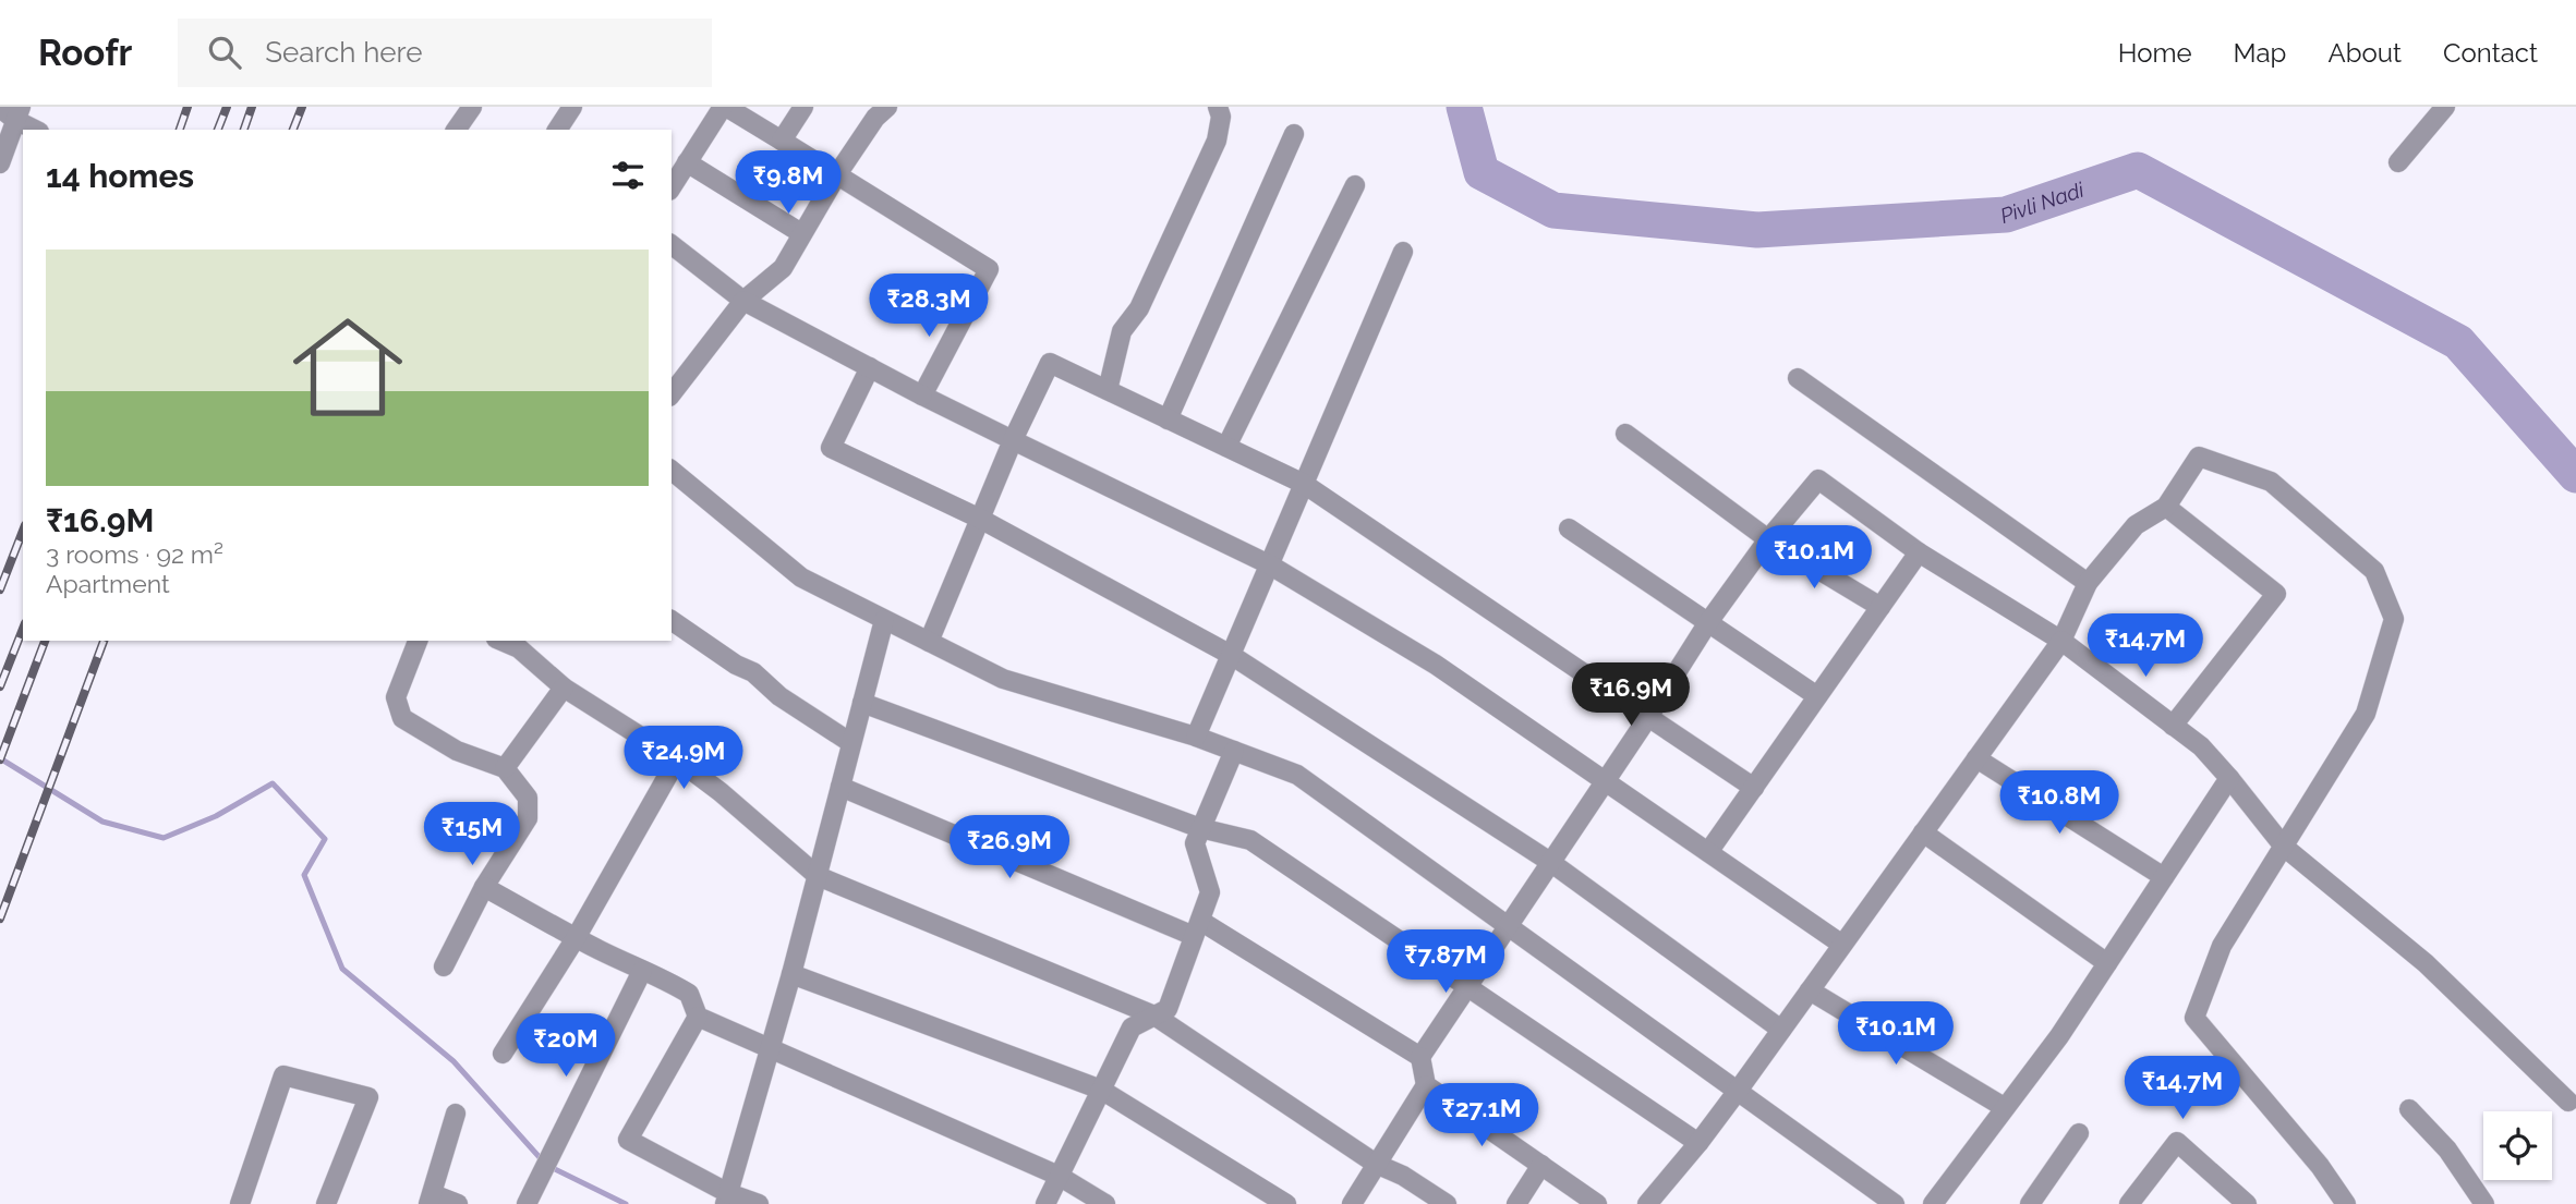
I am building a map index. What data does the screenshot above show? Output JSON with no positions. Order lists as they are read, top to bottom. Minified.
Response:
{"water":["Pivli Nadi"],"page":{"header":"Roofr","search":"Search here","nav":["Home","Map","About","Contact"],"heading":"14 homes","price":["₹9.8M","₹28.3M","₹10.1M","₹14.7M","₹16.9M","₹24.9M","₹10.8M","₹15M","₹26.9M","₹7.87M","₹10.1M","₹20M","₹14.7M","₹27.1M"],"list":[{"name":"₹16.9M","note":"3 rooms · 92 m² · Apartment"}]}}
